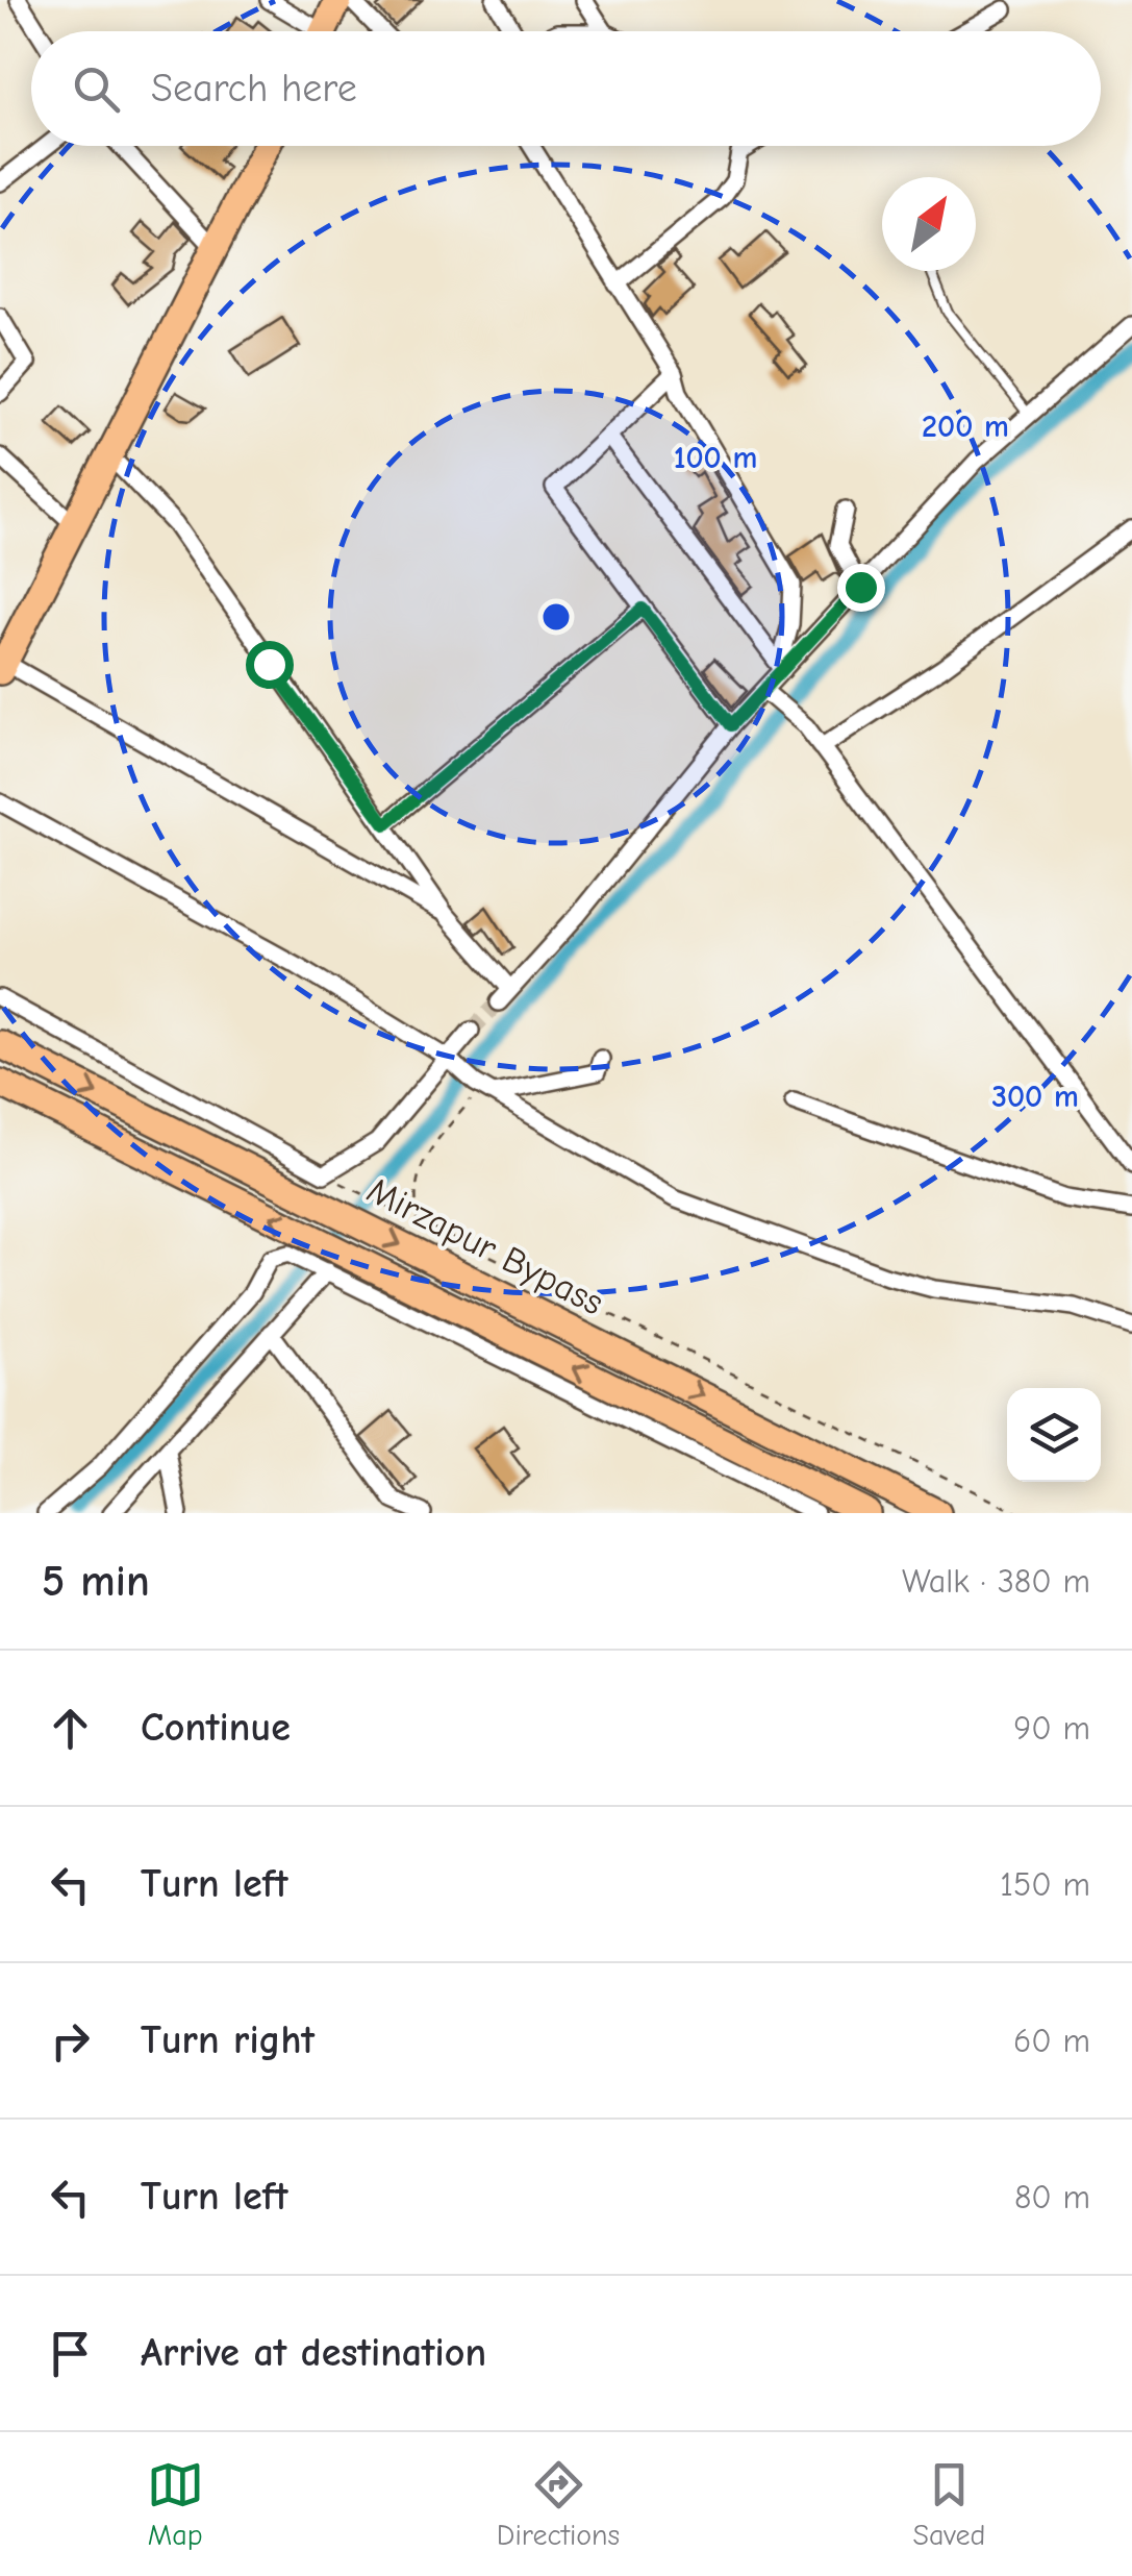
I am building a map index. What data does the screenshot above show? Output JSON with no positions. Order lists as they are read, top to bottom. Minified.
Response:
{"streets":{"main road":["Mirzapur Bypass"]},"north":"top right","page":{"search":"Search here","heading":["5 min","Walk · 380 m"],"list":[["Continue","90 m"],["Turn left","150 m"],["Turn right","60 m"],["Turn left","80 m"],"Arrive at destination"],"nav":["Map","Directions","Saved"]},"rings":["200 m","100 m","300 m"]}
